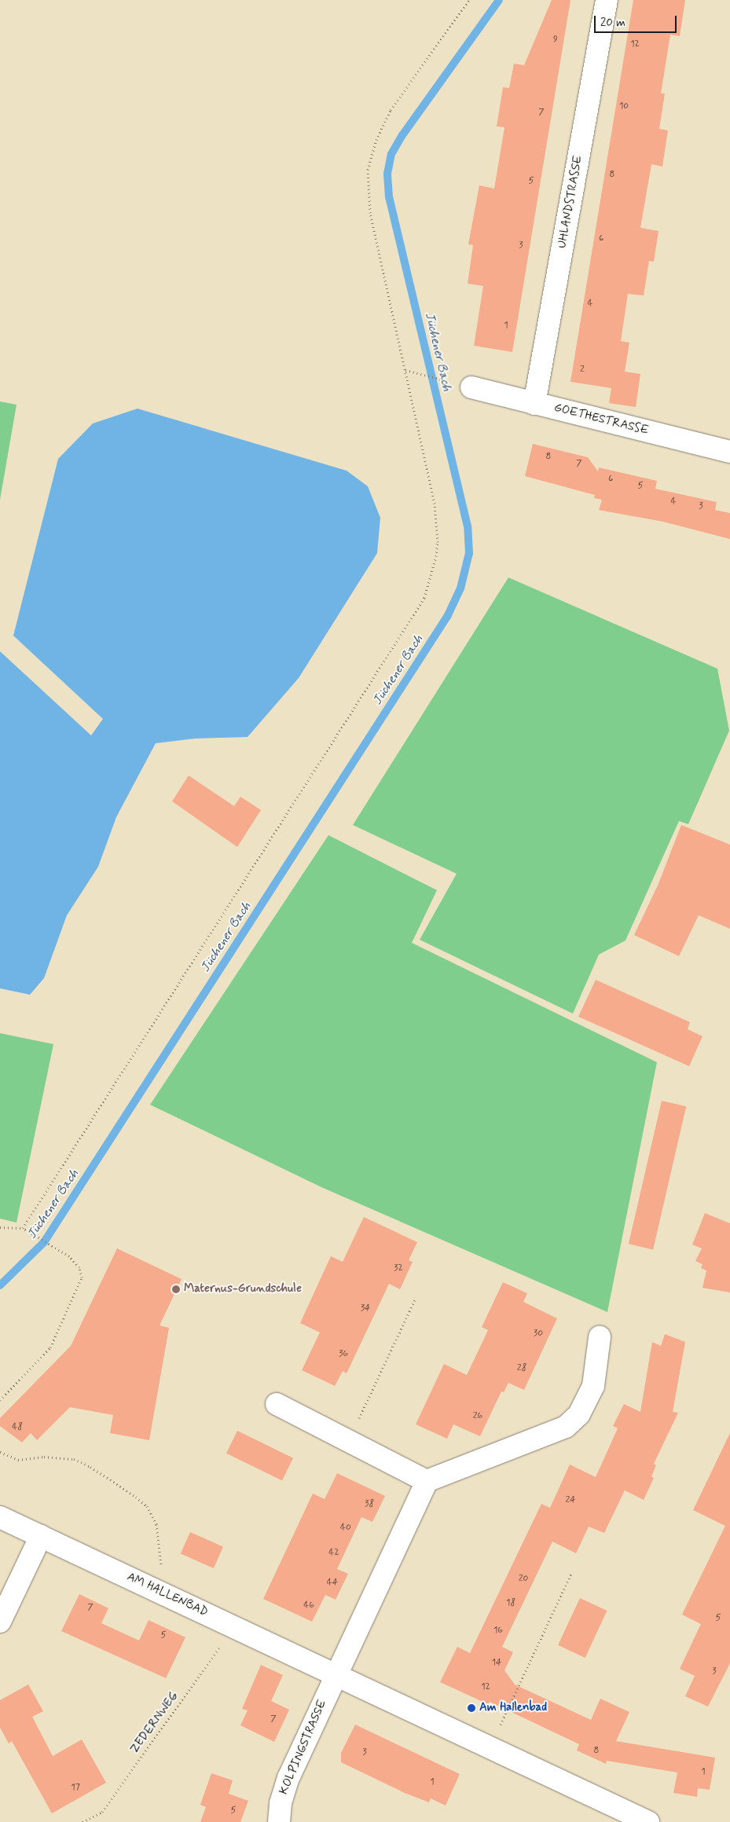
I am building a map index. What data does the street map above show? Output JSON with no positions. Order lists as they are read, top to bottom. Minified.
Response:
{"streets":{"street":["UHLANDSTRASSE","GOETHESTRASSE","AM HALLENBAD","KOLPINGSTRASSE"],"path":["ZEDERNWEG"]},"crossings":[["UHLANDSTRASSE","GOETHESTRASSE"],["AM HALLENBAD","ZEDERNWEG"],["AM HALLENBAD","KOLPINGSTRASSE"]],"water":["Jüchener Bach"],"places":["Maternus-Grundschule","Am Hallenbad"],"house_numbers":["9","12","10","7","8","5","6","3","4","1","2","8","7","6","5","4","3","32","34","30","36","28","26","48","24","38","40","42","20","44","18","46","7","5","16","5","14","3","12","7","8","3","1","1","17","5"],"scale_bar":"20 m"}
